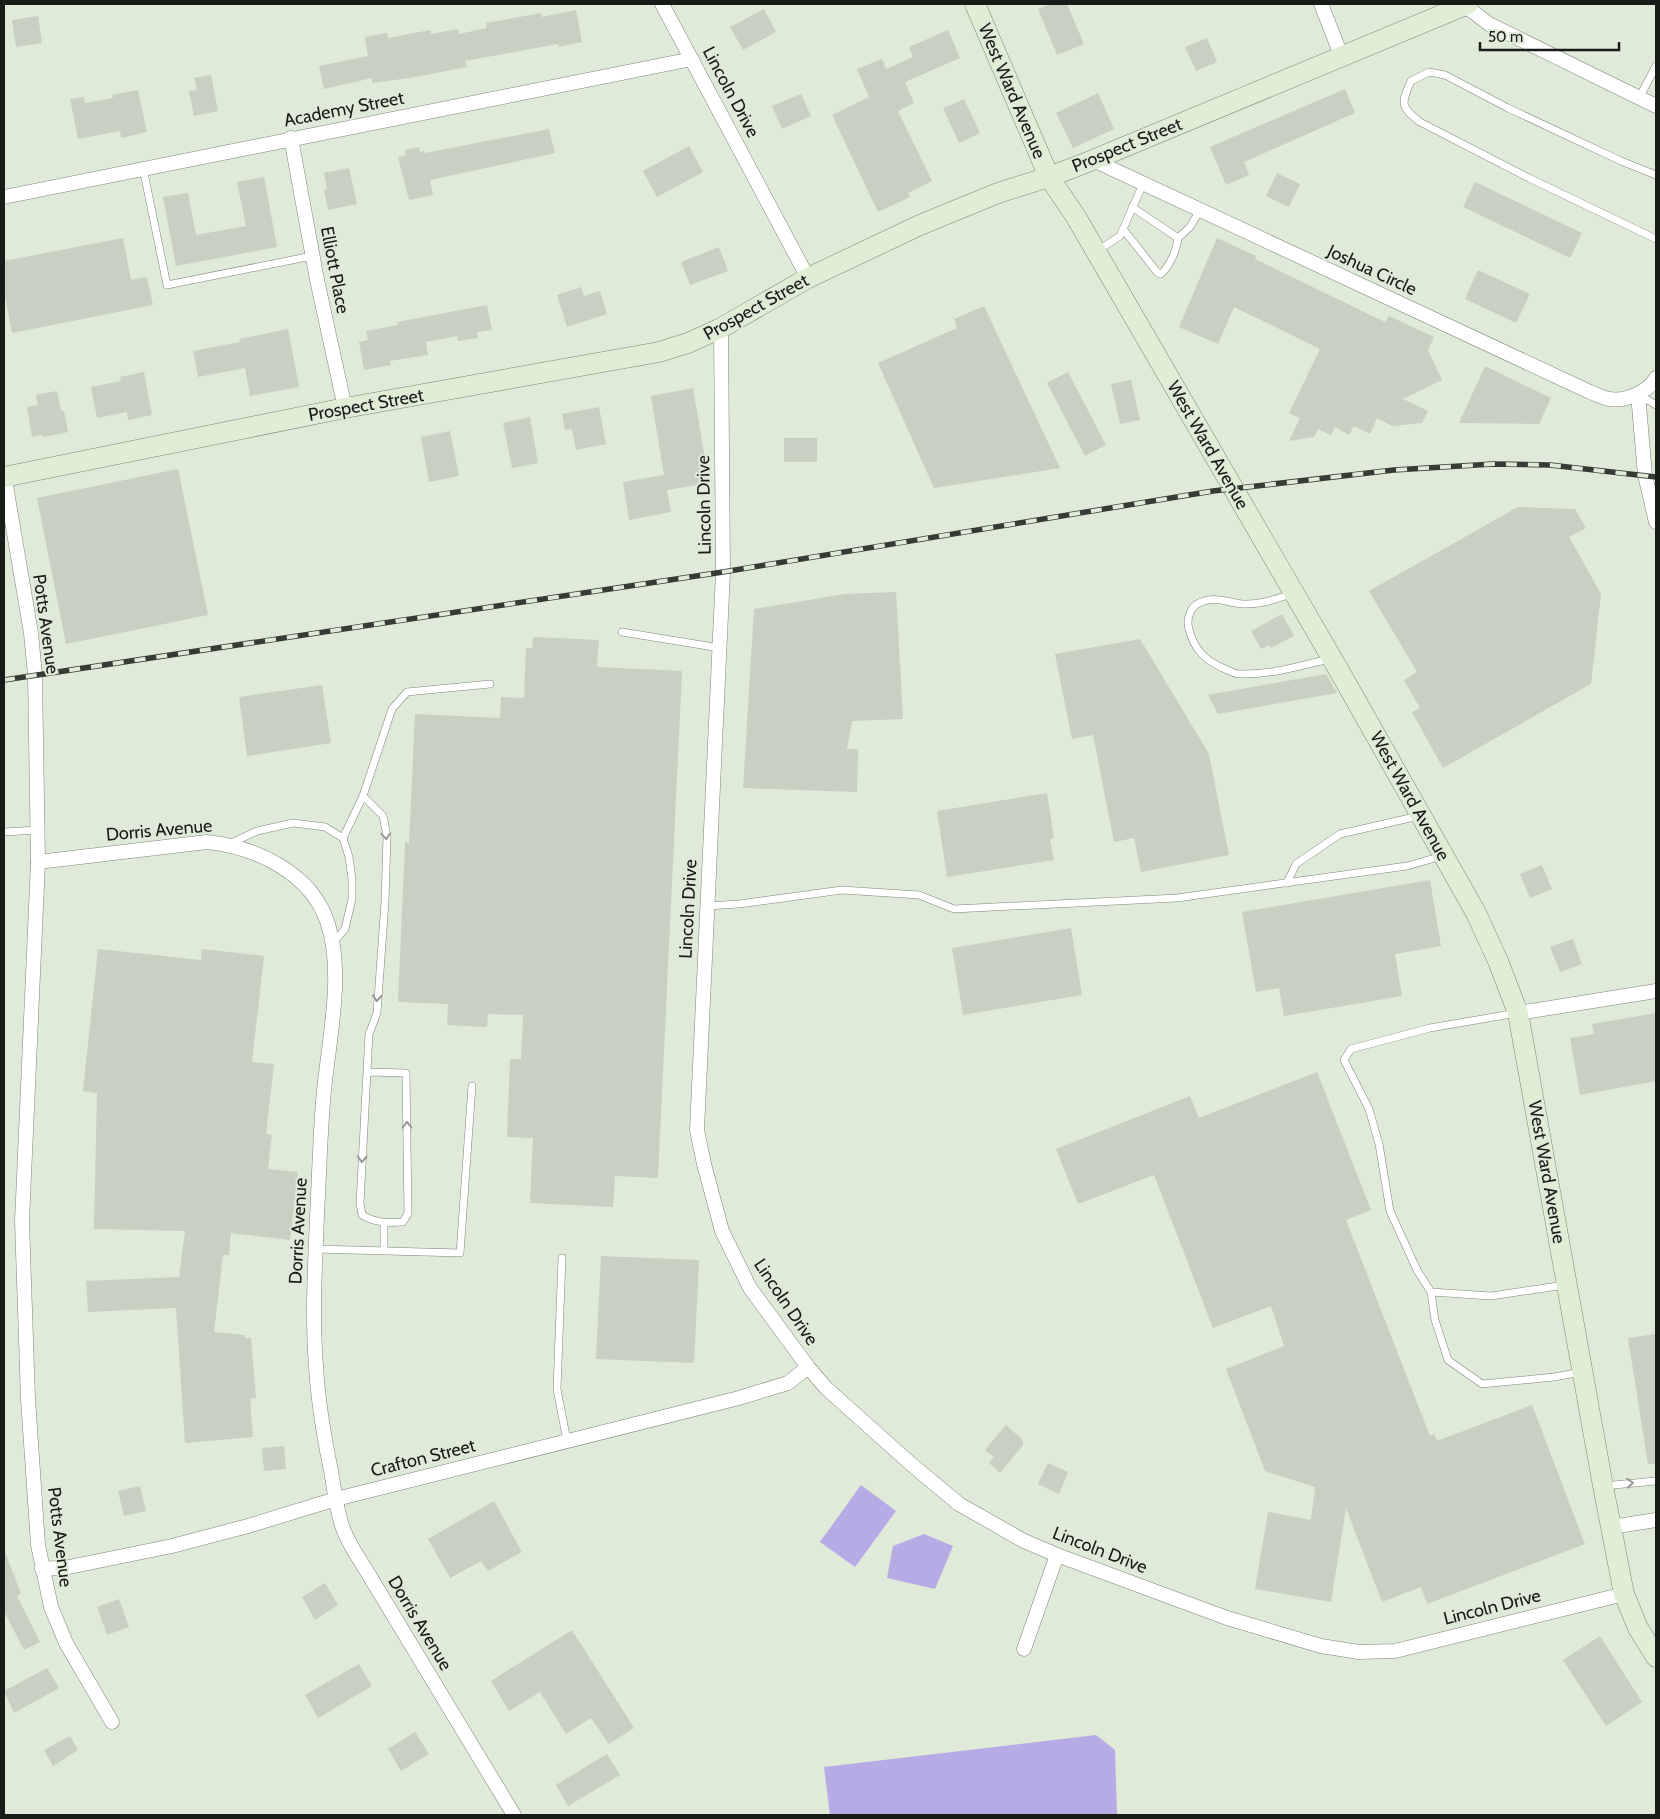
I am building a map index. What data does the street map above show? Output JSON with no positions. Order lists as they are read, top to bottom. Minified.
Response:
{"streets":{"street":["West Ward Avenue","Lincoln Drive","Academy Street","Prospect Street","Elliott Place","Joshua Circle","Potts Avenue","Dorris Avenue","Crafton Street"]},"crossings":[["West Ward Avenue","Lincoln Drive"],["West Ward Avenue","Prospect Street"],["Lincoln Drive","Academy Street"],["Lincoln Drive","Prospect Street"],["Lincoln Drive","Crafton Street"],["Academy Street","Elliott Place"],["Prospect Street","Elliott Place"],["Prospect Street","Joshua Circle"],["Prospect Street","Potts Avenue"],["Potts Avenue","Dorris Avenue"],["Potts Avenue","Crafton Street"],["Dorris Avenue","Crafton Street"]],"scale_bar":"50 m"}
